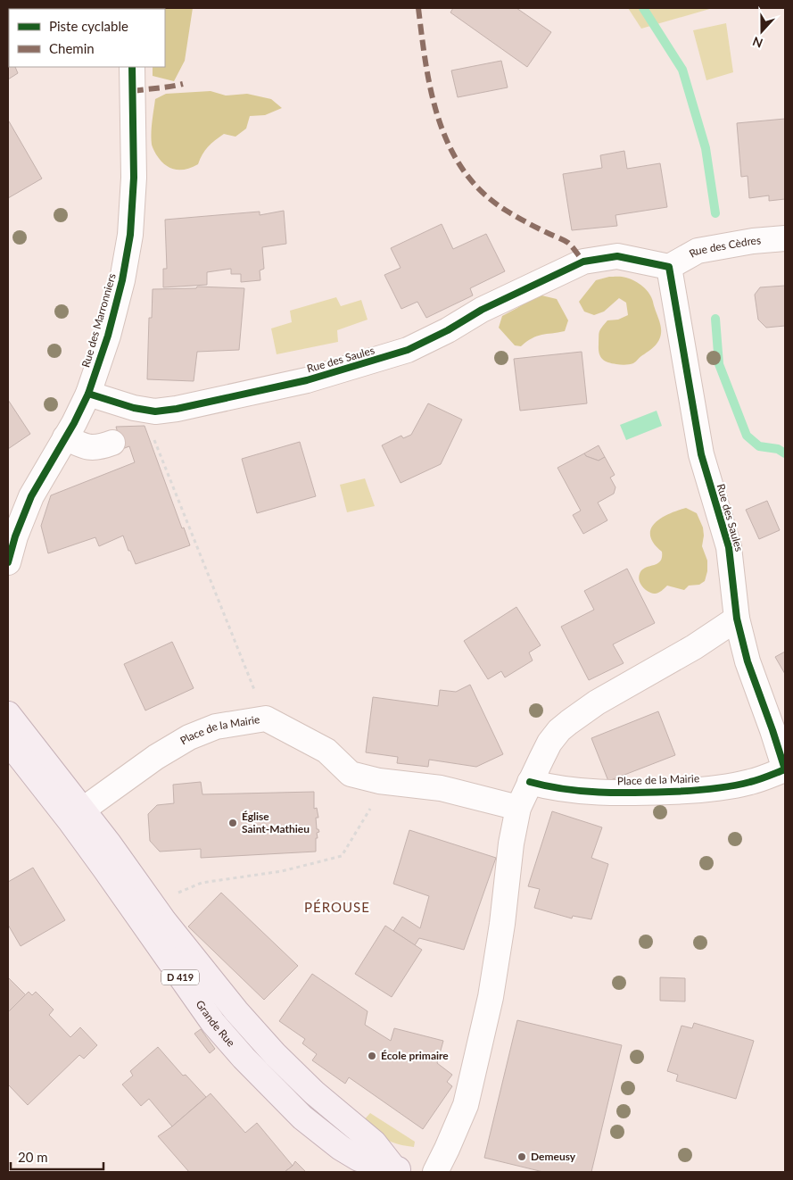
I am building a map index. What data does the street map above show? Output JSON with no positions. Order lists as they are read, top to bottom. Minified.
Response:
{"streets":{"main road":["D 419","Grande Rue"],"street":["Rue des Cèdres","Rue des Marronniers","Rue des Saules","Place de la Mairie"]},"crossings":[["Rue des Cèdres","Rue des Saules"],["Rue des Marronniers","Rue des Saules"],["Rue des Saules","Place de la Mairie"]],"districts":["PÉROUSE"],"places":["Église Saint-Mathieu","École primaire","Demeusy"],"legend":["Piste cyclable","Chemin"],"scale_bar":"20 m","north":"bottom"}
